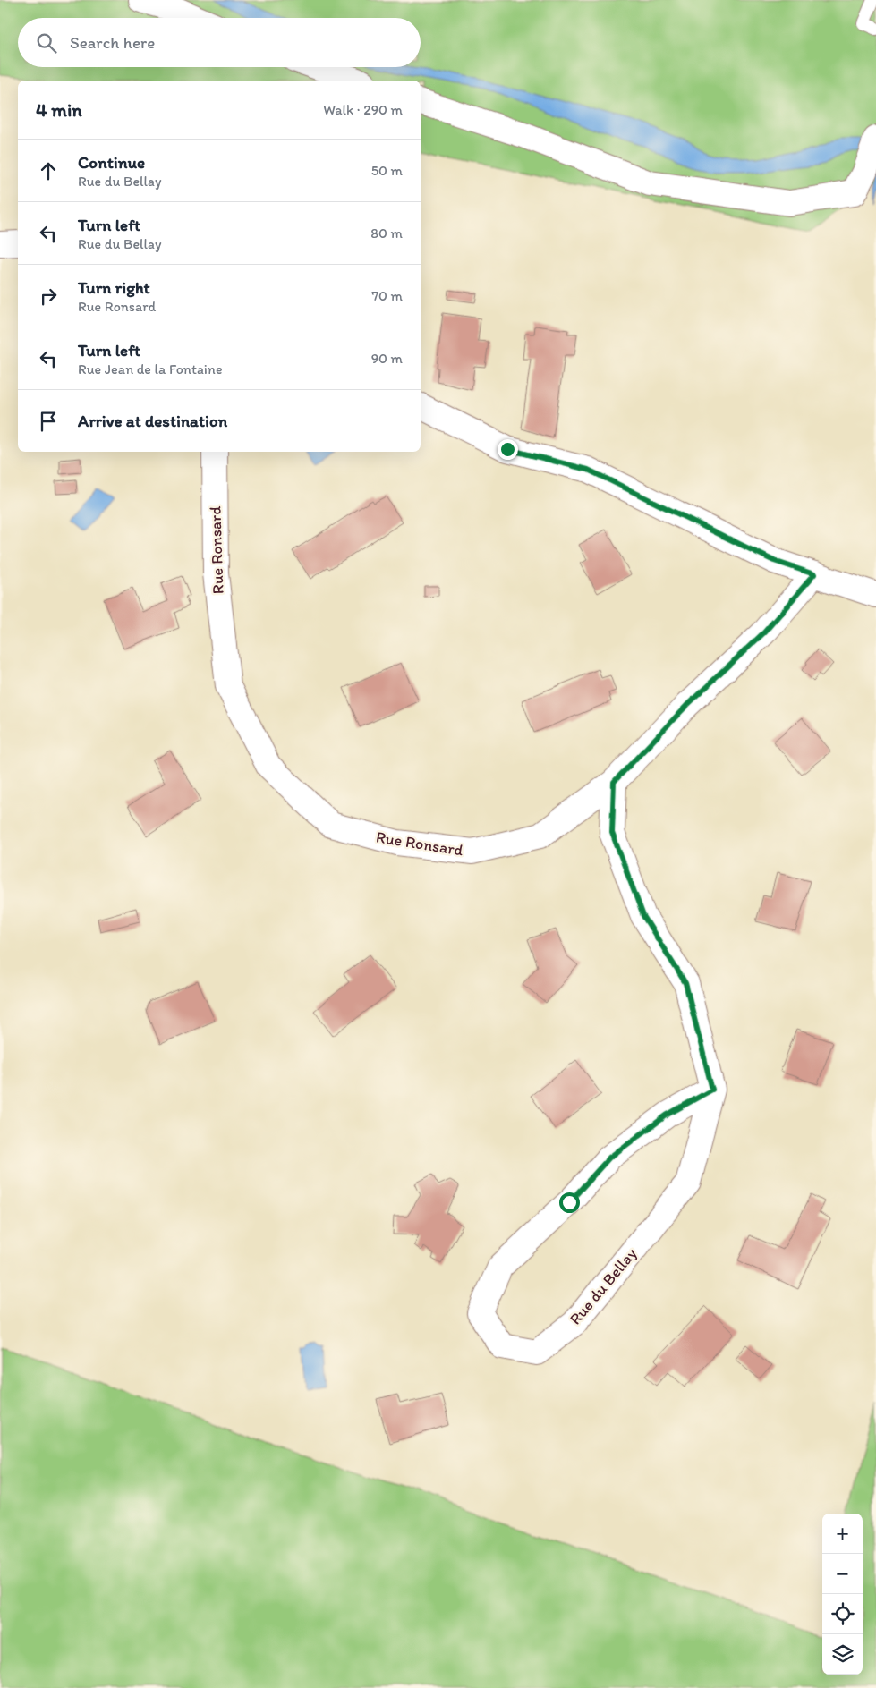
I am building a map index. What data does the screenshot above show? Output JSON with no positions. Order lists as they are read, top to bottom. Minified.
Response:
{"streets":{"street":["Rue Ronsard","Rue du Bellay"]},"crossings":[["Rue Ronsard","Rue du Bellay"]],"page":{"search":"Search here","heading":["4 min","Walk · 290 m"],"list":[["Continue","Rue du Bellay","50 m"],["Turn left","Rue du Bellay","80 m"],["Turn right","Rue Ronsard","70 m"],["Turn left","Rue Jean de la Fontaine","90 m"],"Arrive at destination"],"map_buttons":["+","−"]}}
